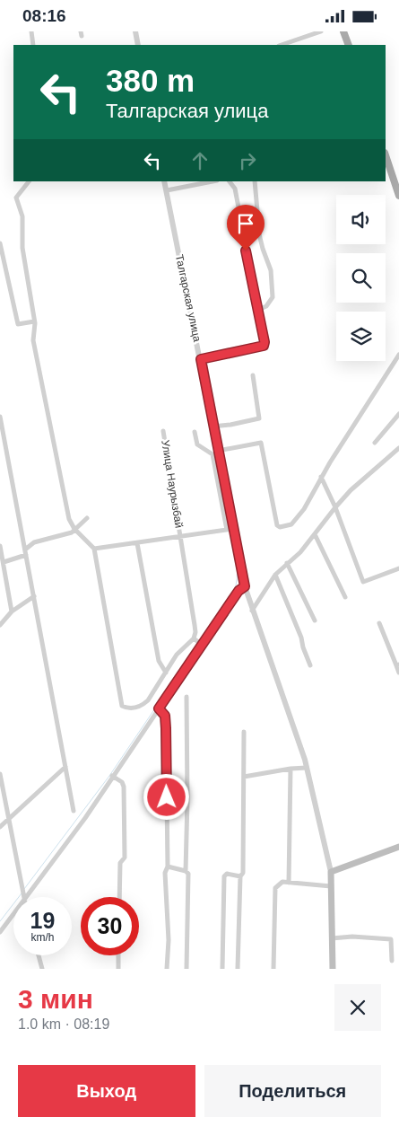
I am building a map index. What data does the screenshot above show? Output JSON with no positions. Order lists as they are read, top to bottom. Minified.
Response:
{"streets":{"street":["Талгарская улица","Улица Наурызбай"]},"page":{"status":"08:16","turn":["380 m","Талгарская улица"],"speed":"19 km/h","limit":"30","heading":["3 мин","1.0 km · 08:19"],"buttons":["Выход","Поделиться"]}}
